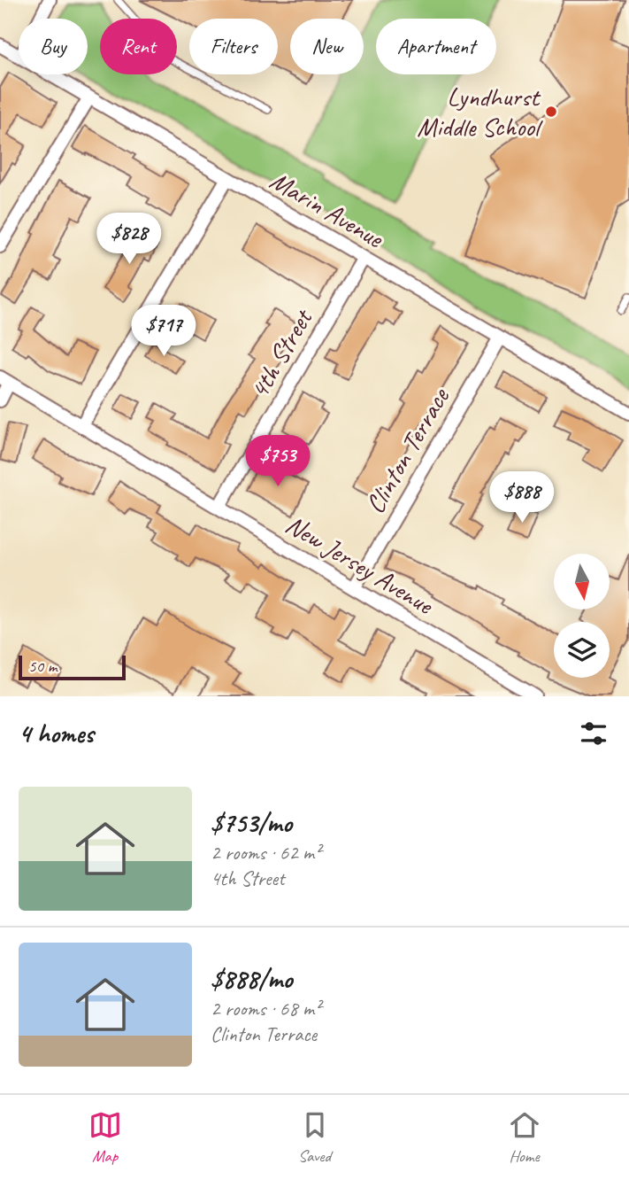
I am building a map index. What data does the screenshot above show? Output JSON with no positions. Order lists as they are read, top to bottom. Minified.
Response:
{"streets":{"street":["Marin Avenue","4th Street","Clinton Terrace","New Jersey Avenue"]},"crossings":[["Marin Avenue","4th Street"],["Marin Avenue","Clinton Terrace"],["4th Street","New Jersey Avenue"],["Clinton Terrace","New Jersey Avenue"]],"places":["Lyndhurst Middle School"],"scale_bar":"50 m","north":"bottom","page":{"chip":["Buy","Rent","Filters","New","Apartment"],"price":["$828","$717","$753","$888"],"scale":"50 m","heading":"4 homes","list":[{"name":"$753/mo","note":"2 rooms · 62 m² · 4th Street"},{"name":"$888/mo","note":"2 rooms · 68 m² · Clinton Terrace"}],"tabs":["Map","Saved","Home"]}}
